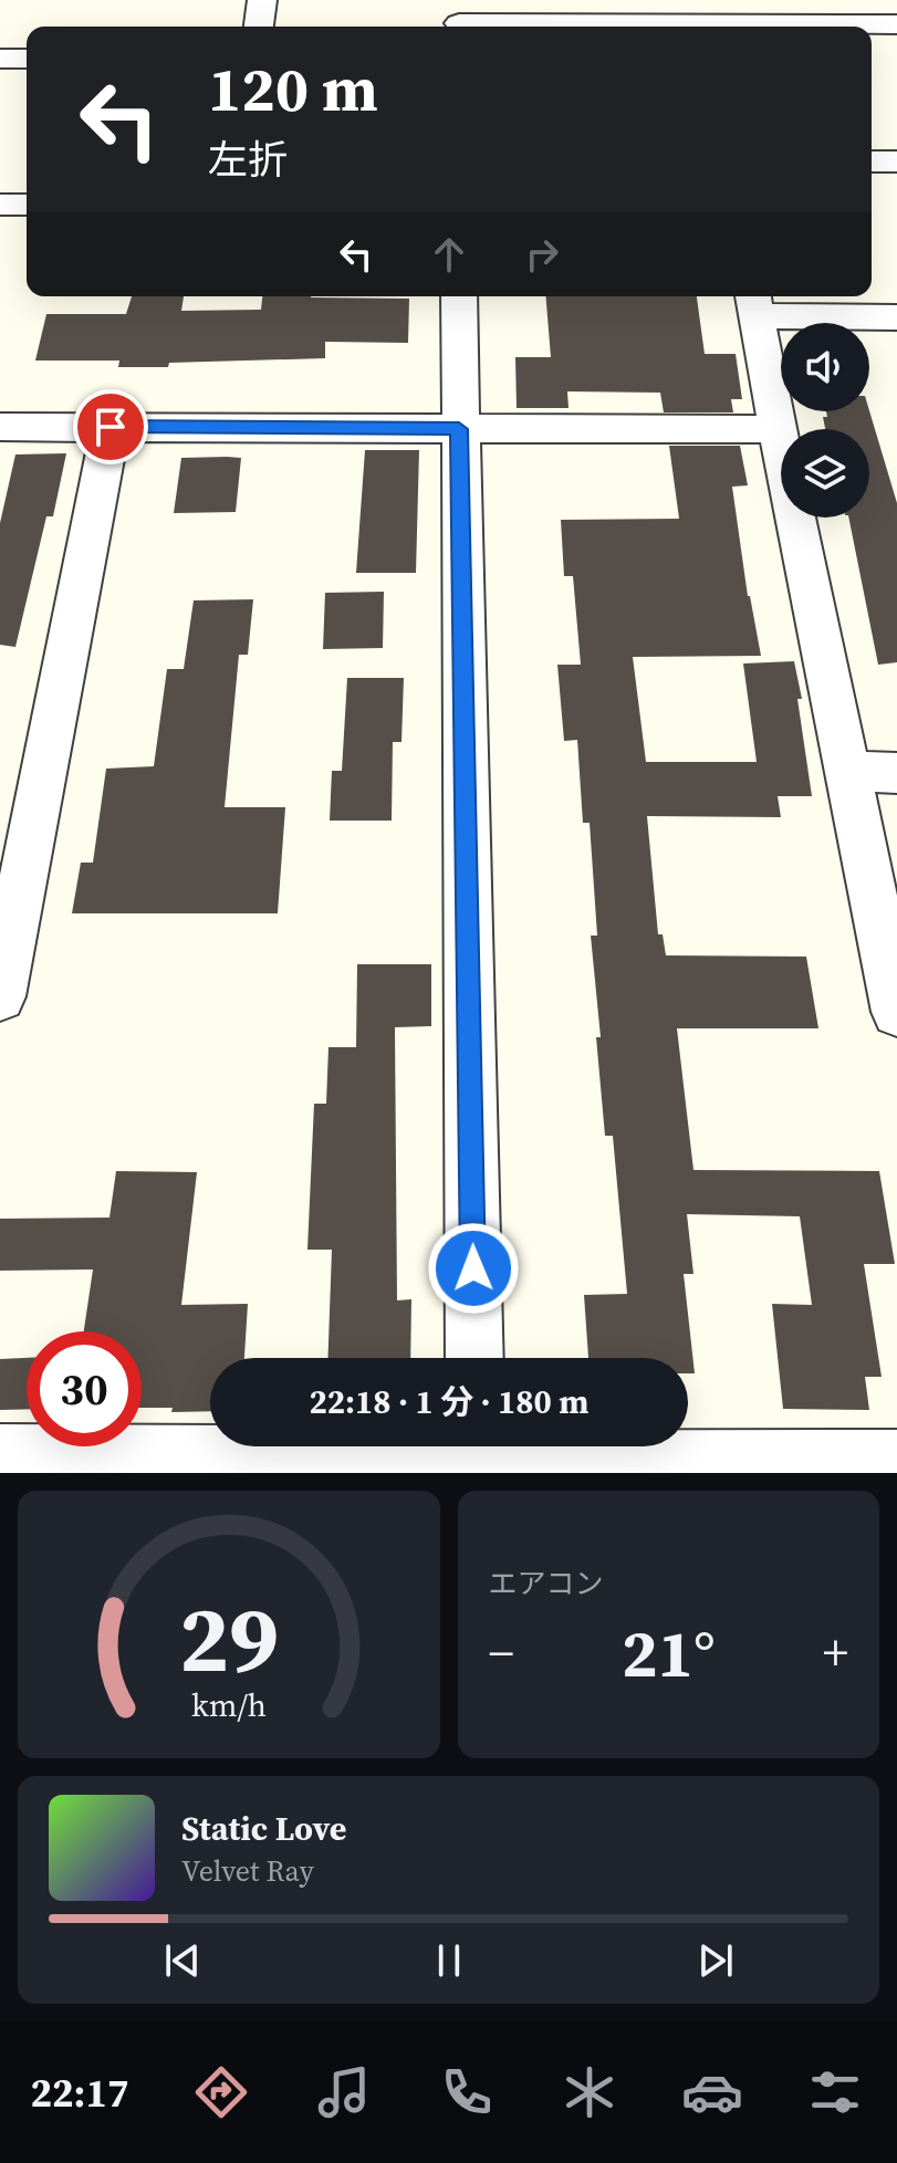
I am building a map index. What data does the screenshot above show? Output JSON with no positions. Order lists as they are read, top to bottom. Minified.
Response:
{"page":{"turn":["120 m","左折"],"limit":"30","trip":"22:18 · 1 分 · 180 m","tile":"エアコン","heat":["−","21°","+"],"song":["Static Love","Velvet Ray"],"tabs":"22:17","gauge":["29","km/h"]}}
